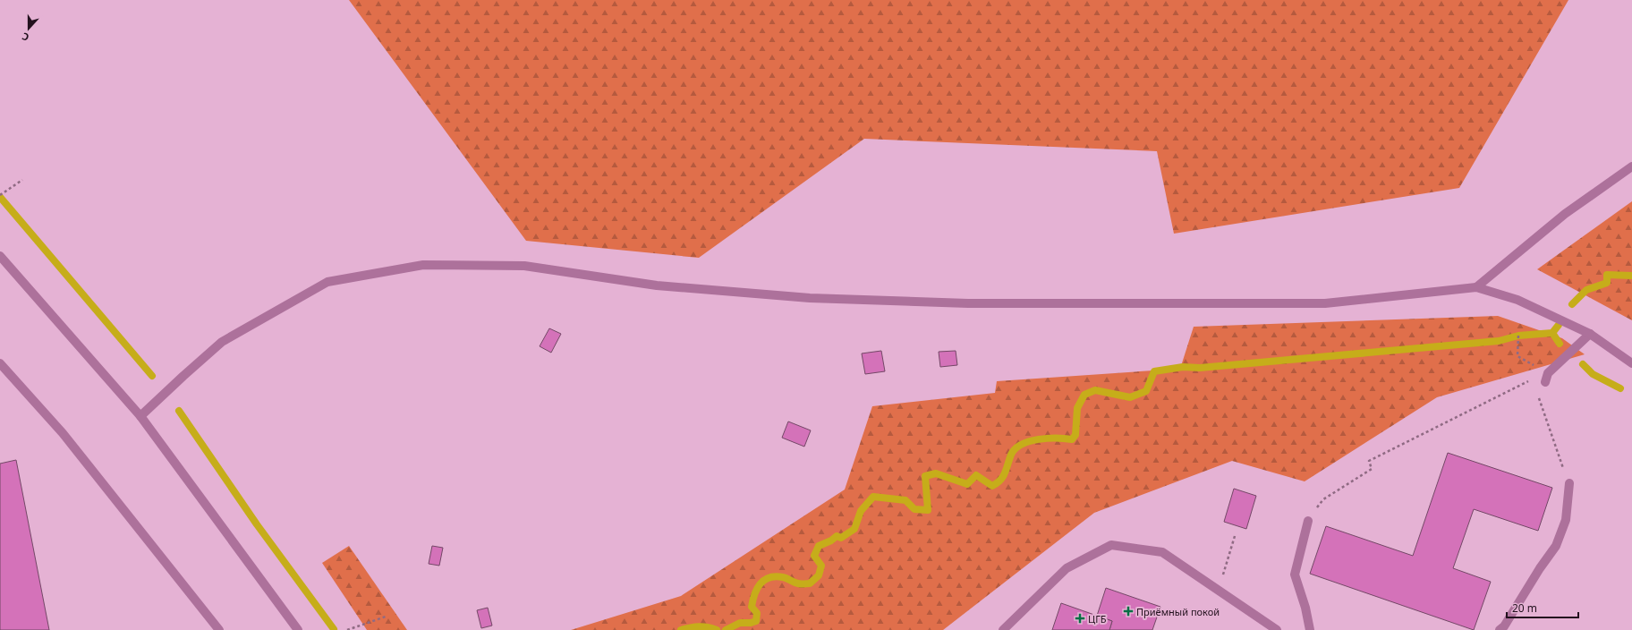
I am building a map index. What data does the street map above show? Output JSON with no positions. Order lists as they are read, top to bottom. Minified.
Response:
{"places":{"health":["Приёмный покой","ЦГБ"]},"scale_bar":"20 m","north":"bottom"}
